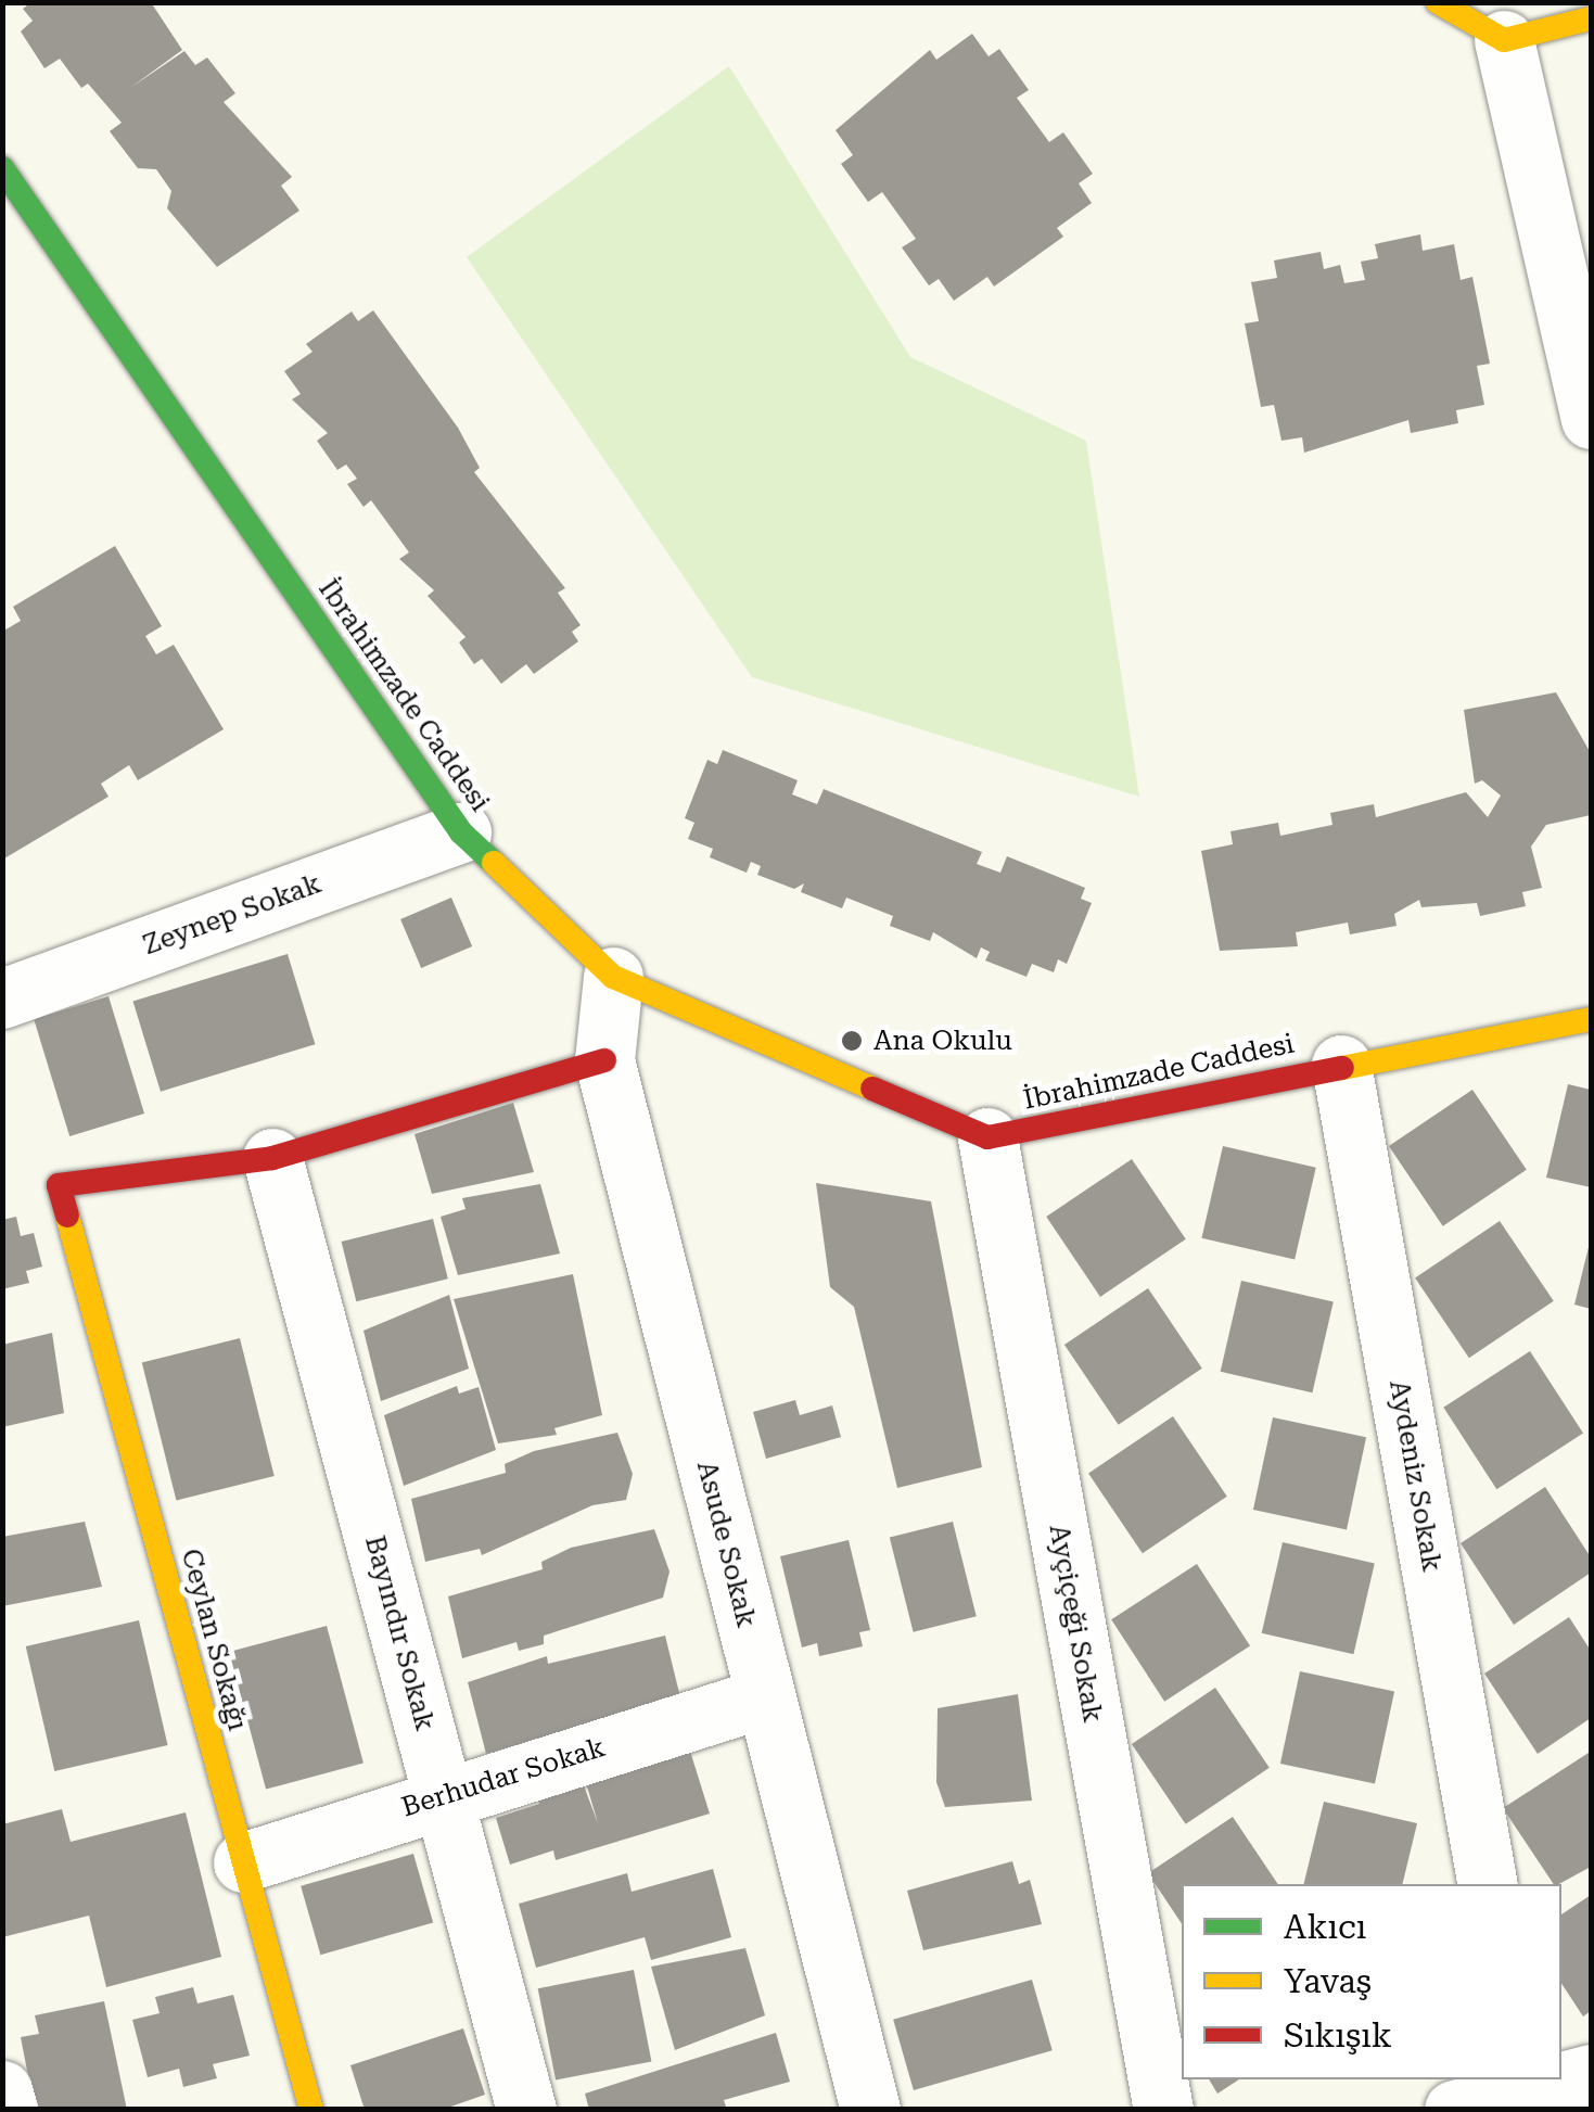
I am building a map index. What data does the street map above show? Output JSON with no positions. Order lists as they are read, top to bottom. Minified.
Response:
{"streets":{"main road":["İbrahimzade Caddesi","Ceylan Sokağı"],"street":["Zeynep Sokak","Aydeniz Sokak","Asude Sokak","Ayçiçeği Sokak","Bayındır Sokak","Berhudar Sokak"]},"crossings":[["İbrahimzade Caddesi","Zeynep Sokak"],["İbrahimzade Caddesi","Aydeniz Sokak"],["İbrahimzade Caddesi","Asude Sokak"],["İbrahimzade Caddesi","Ayçiçeği Sokak"],["Asude Sokak","Berhudar Sokak"],["Bayındır Sokak","Ceylan Sokağı"],["Bayındır Sokak","Berhudar Sokak"],["Ceylan Sokağı","Berhudar Sokak"]],"places":["Ana Okulu"],"legend":["Akıcı","Yavaş","Sıkışık"]}
